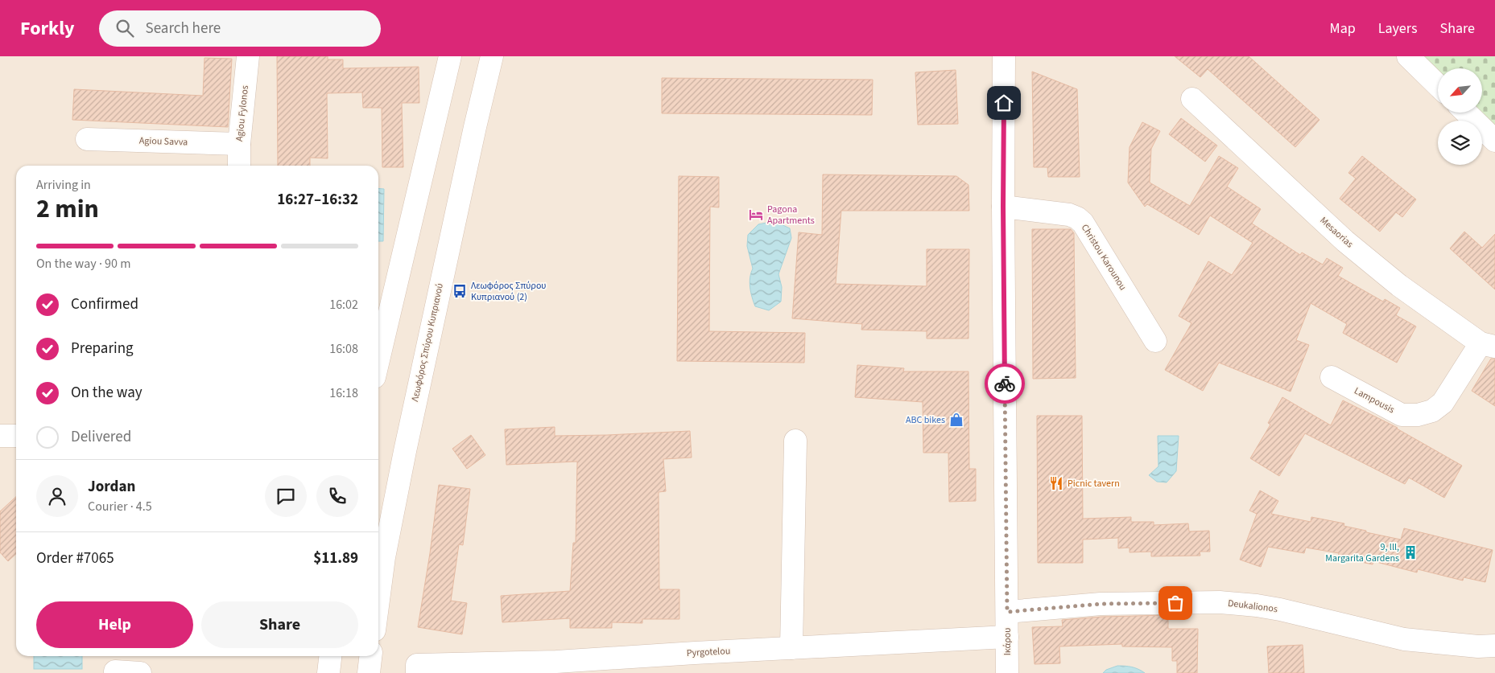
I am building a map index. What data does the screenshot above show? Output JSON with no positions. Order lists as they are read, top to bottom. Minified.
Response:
{"streets":{"street":["Agiou Fylonos","Agiou Savva","Mesaorias","Christou Karounou","Λεωφόρος Σπύρου Κυπριανού","Lampousis","Deukalionos","Ικάρου","Pyrgotelou"]},"crossings":[["Agiou Fylonos","Agiou Savva"],["Mesaorias","Lampousis"],["Christou Karounou","Ικάρου"],["Deukalionos","Ικάρου"],["Ικάρου","Pyrgotelou"]],"places":{"hotel":["Pagona Apartments"],"bus stop":["Λεωφόρος Σπύρου Κυπριανού (2)"],"shop":["ABC bikes"],"restaurant":["Picnic tavern"],"building":["9, lll, Margarita Gardens"]},"north":"bottom left","page":{"header":"Forkly","search":"Search here","nav":["Map","Layers","Share"],"heading":["2 min","Arriving in","16:27–16:32"],"panel":["Jordan","Courier · 4.5","Order #7065","$11.89"],"bar":"On the way · 90 m","list":[["Confirmed","16:02"],["Preparing","16:08"],["On the way","16:18"],"Delivered"],"buttons":["Help","Share"]}}
